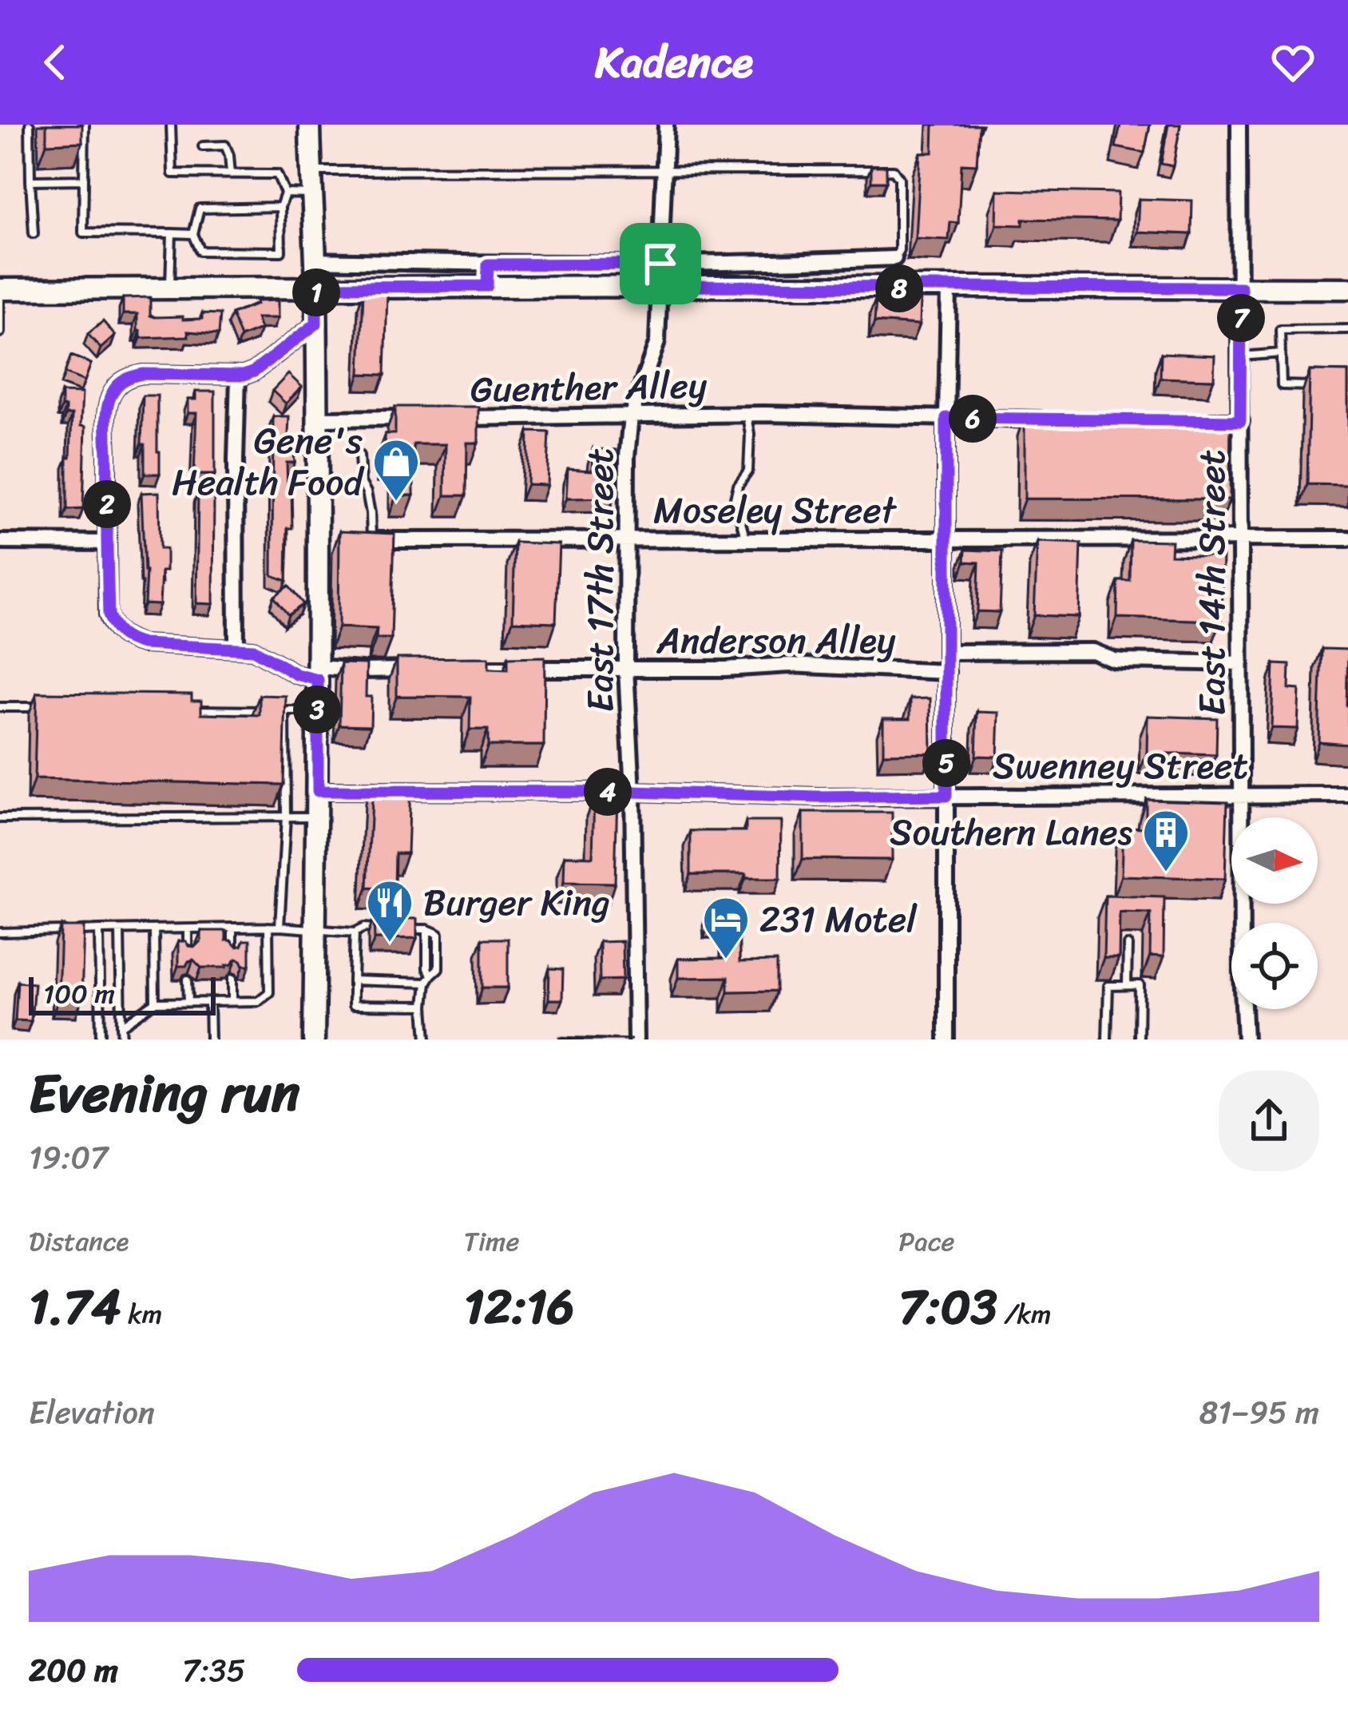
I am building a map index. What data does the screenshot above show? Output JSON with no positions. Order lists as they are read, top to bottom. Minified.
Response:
{"streets":{"street":["Guenther Alley","Moseley Street","East 17th Street","East 14th Street","Anderson Alley","Swenney Street"]},"crossings":[["Guenther Alley","Moseley Street"],["Guenther Alley","East 17th Street"],["Moseley Street","East 17th Street"],["Moseley Street","East 14th Street"],["East 17th Street","Anderson Alley"],["East 17th Street","Swenney Street"],["East 14th Street","Anderson Alley"],["East 14th Street","Swenney Street"]],"places":{"shop":["Gene's Health Food"],"building":["Southern Lanes"],"restaurant":["Burger King"],"hotel":["231 Motel"]},"scale_bar":"100 m","north":"right","page":{"header":"Kadence","pins":["8","1","7","6","2","3","5","4"],"scale":"100 m","heading":["Evening run","19:07"],"stats":[["Distance","1.74 km"],["Time","12:16"],["Pace","7:03 /km"]],"chart":["Elevation","81–95 m"],"list":[{"name":"200 m","note":"7:35"}]}}
